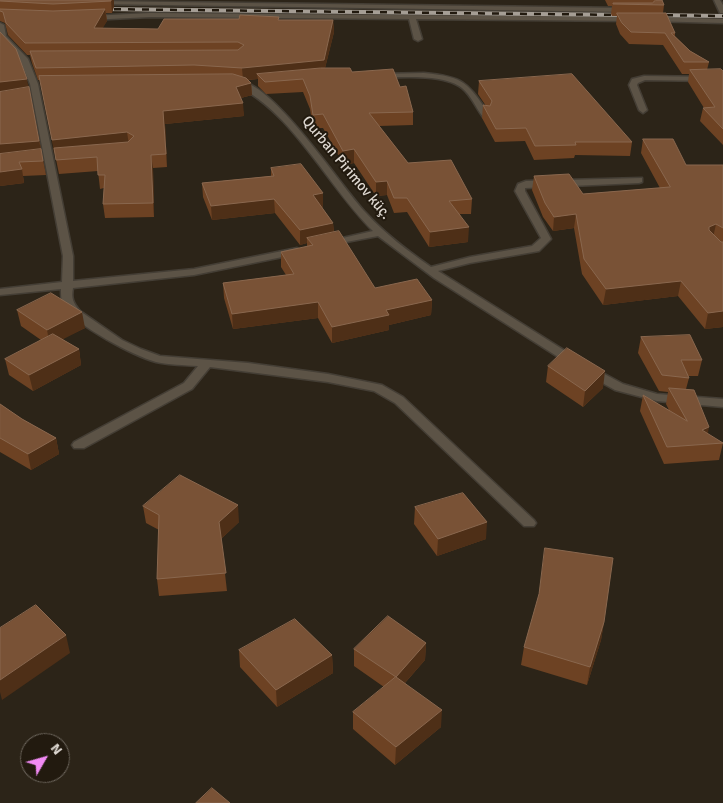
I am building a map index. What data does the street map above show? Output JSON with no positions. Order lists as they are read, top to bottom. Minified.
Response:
{"streets":{"street":["Qurban Pirimov küç."]},"north":"top right"}
